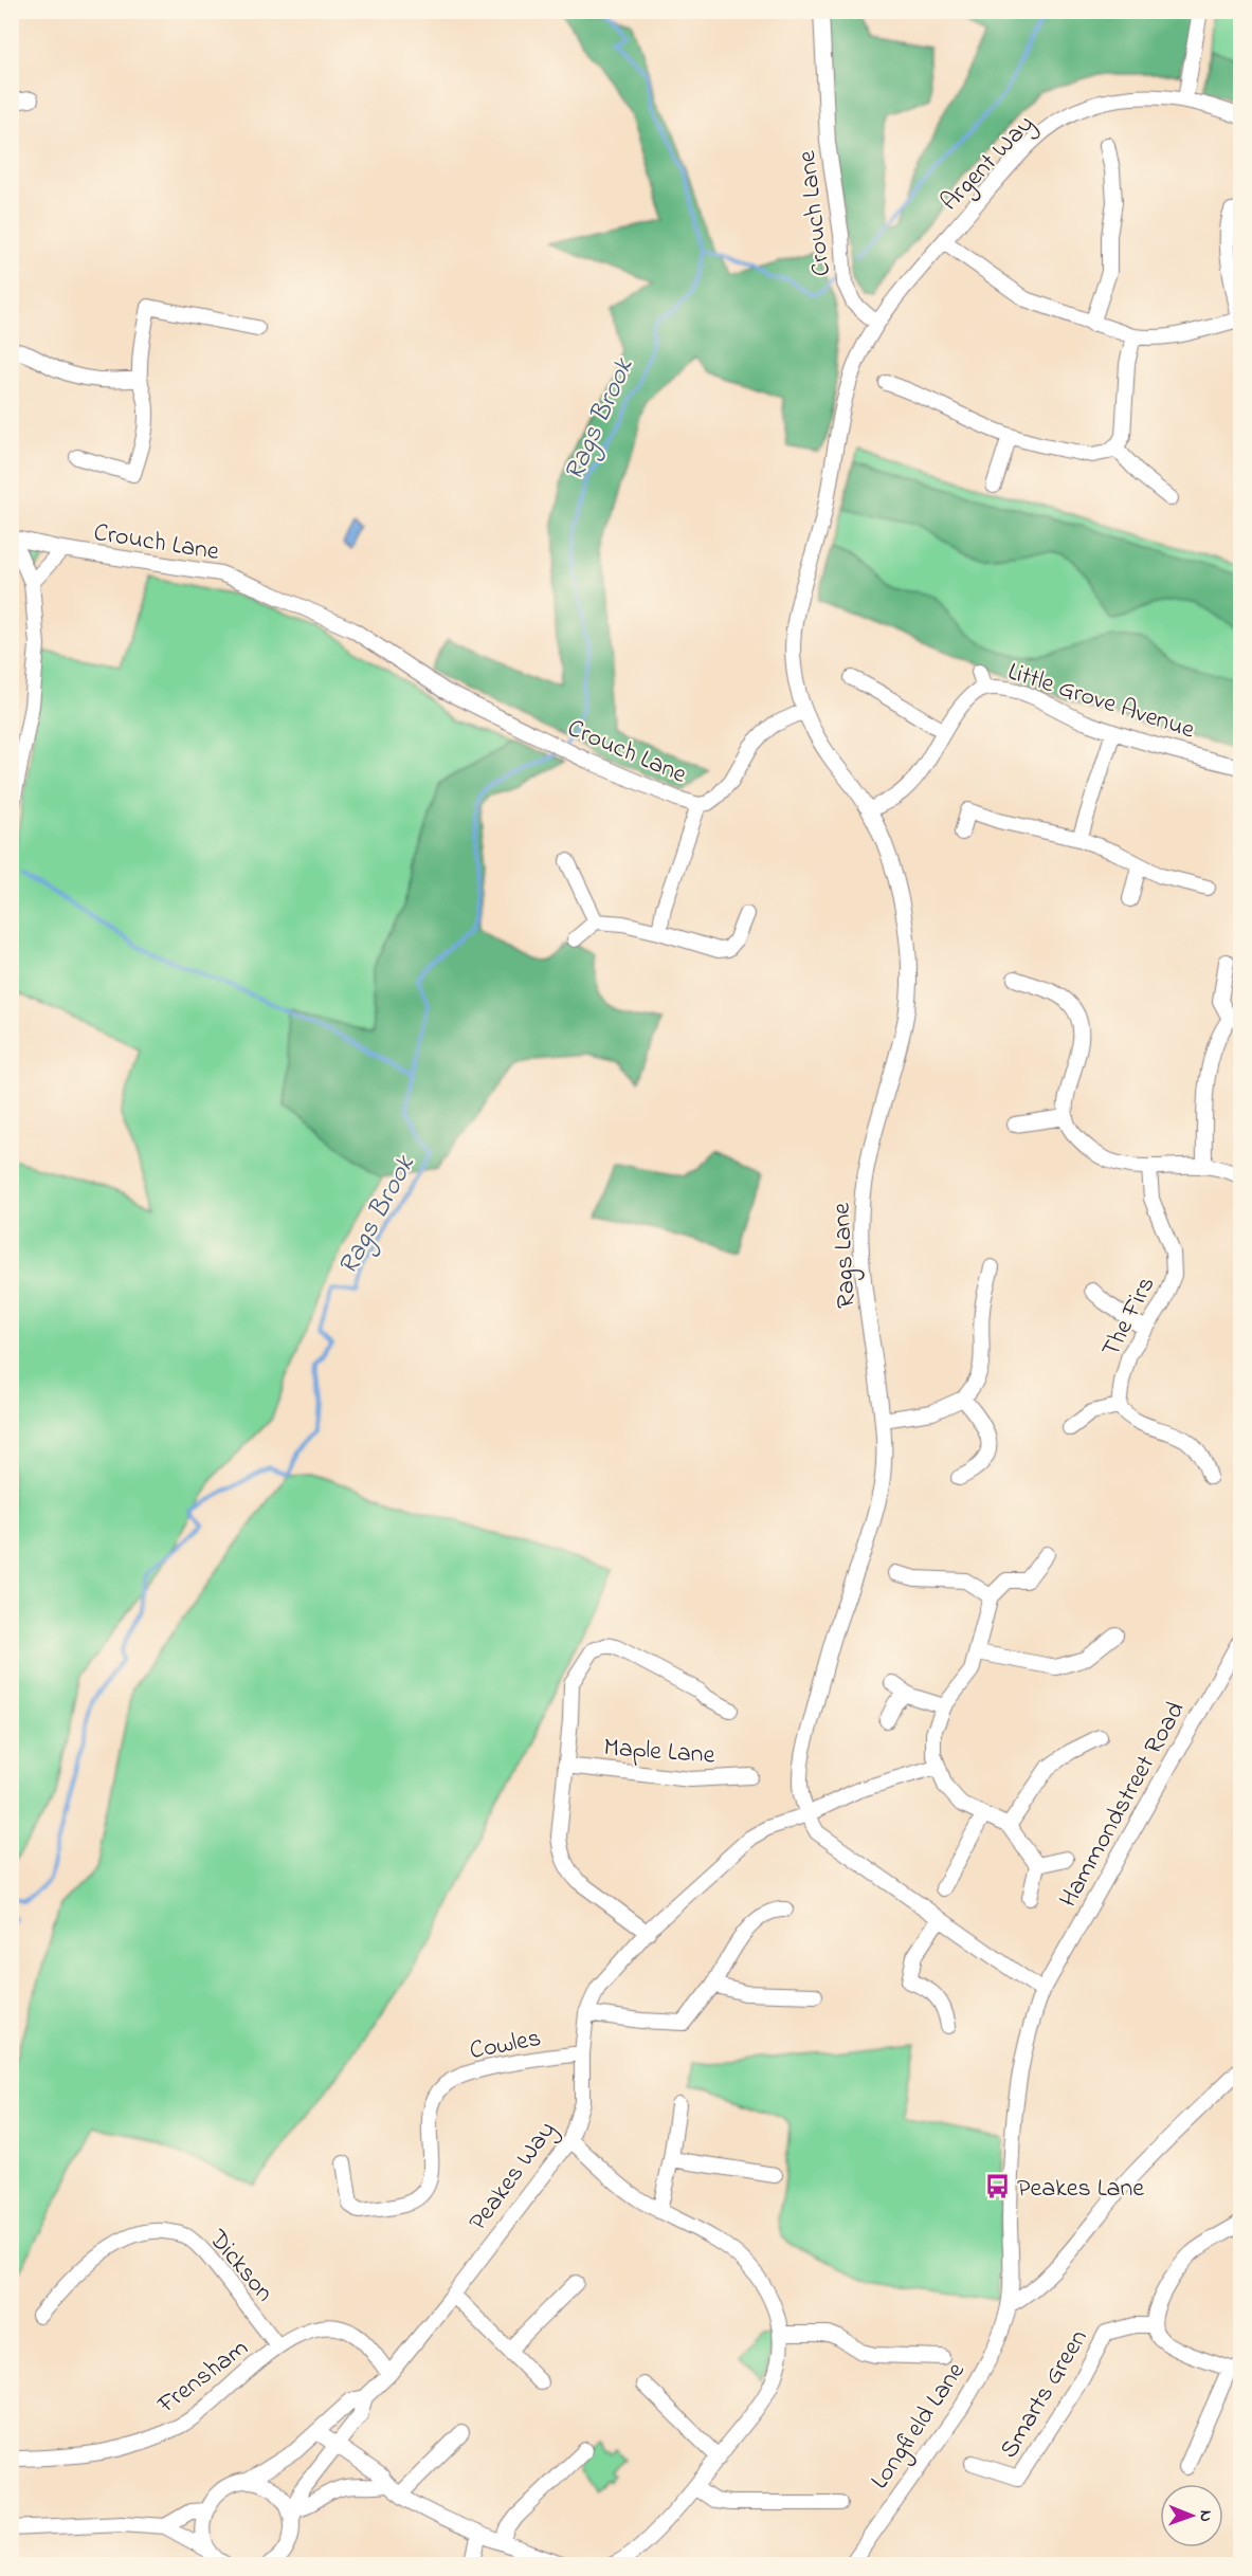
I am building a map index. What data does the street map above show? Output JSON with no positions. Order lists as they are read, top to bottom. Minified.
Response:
{"streets":{"street":["Argent Way","Crouch Lane","Little Grove Avenue","Rags Lane","The Firs","Maple Lane","Hammondstreet Road","Cowles","Peakes Way","Dickson","Frensham","Smarts Green","Longfield Lane"]},"crossings":[["Argent Way","Crouch Lane"],["Crouch Lane","Rags Lane"],["Little Grove Avenue","Rags Lane"],["Rags Lane","Peakes Way"],["Hammondstreet Road","Longfield Lane"],["Cowles","Peakes Way"],["Peakes Way","Frensham"],["Dickson","Frensham"]],"water":["Rags Brook"],"places":{"bus stop":["Peakes Lane"]},"north":"right"}
